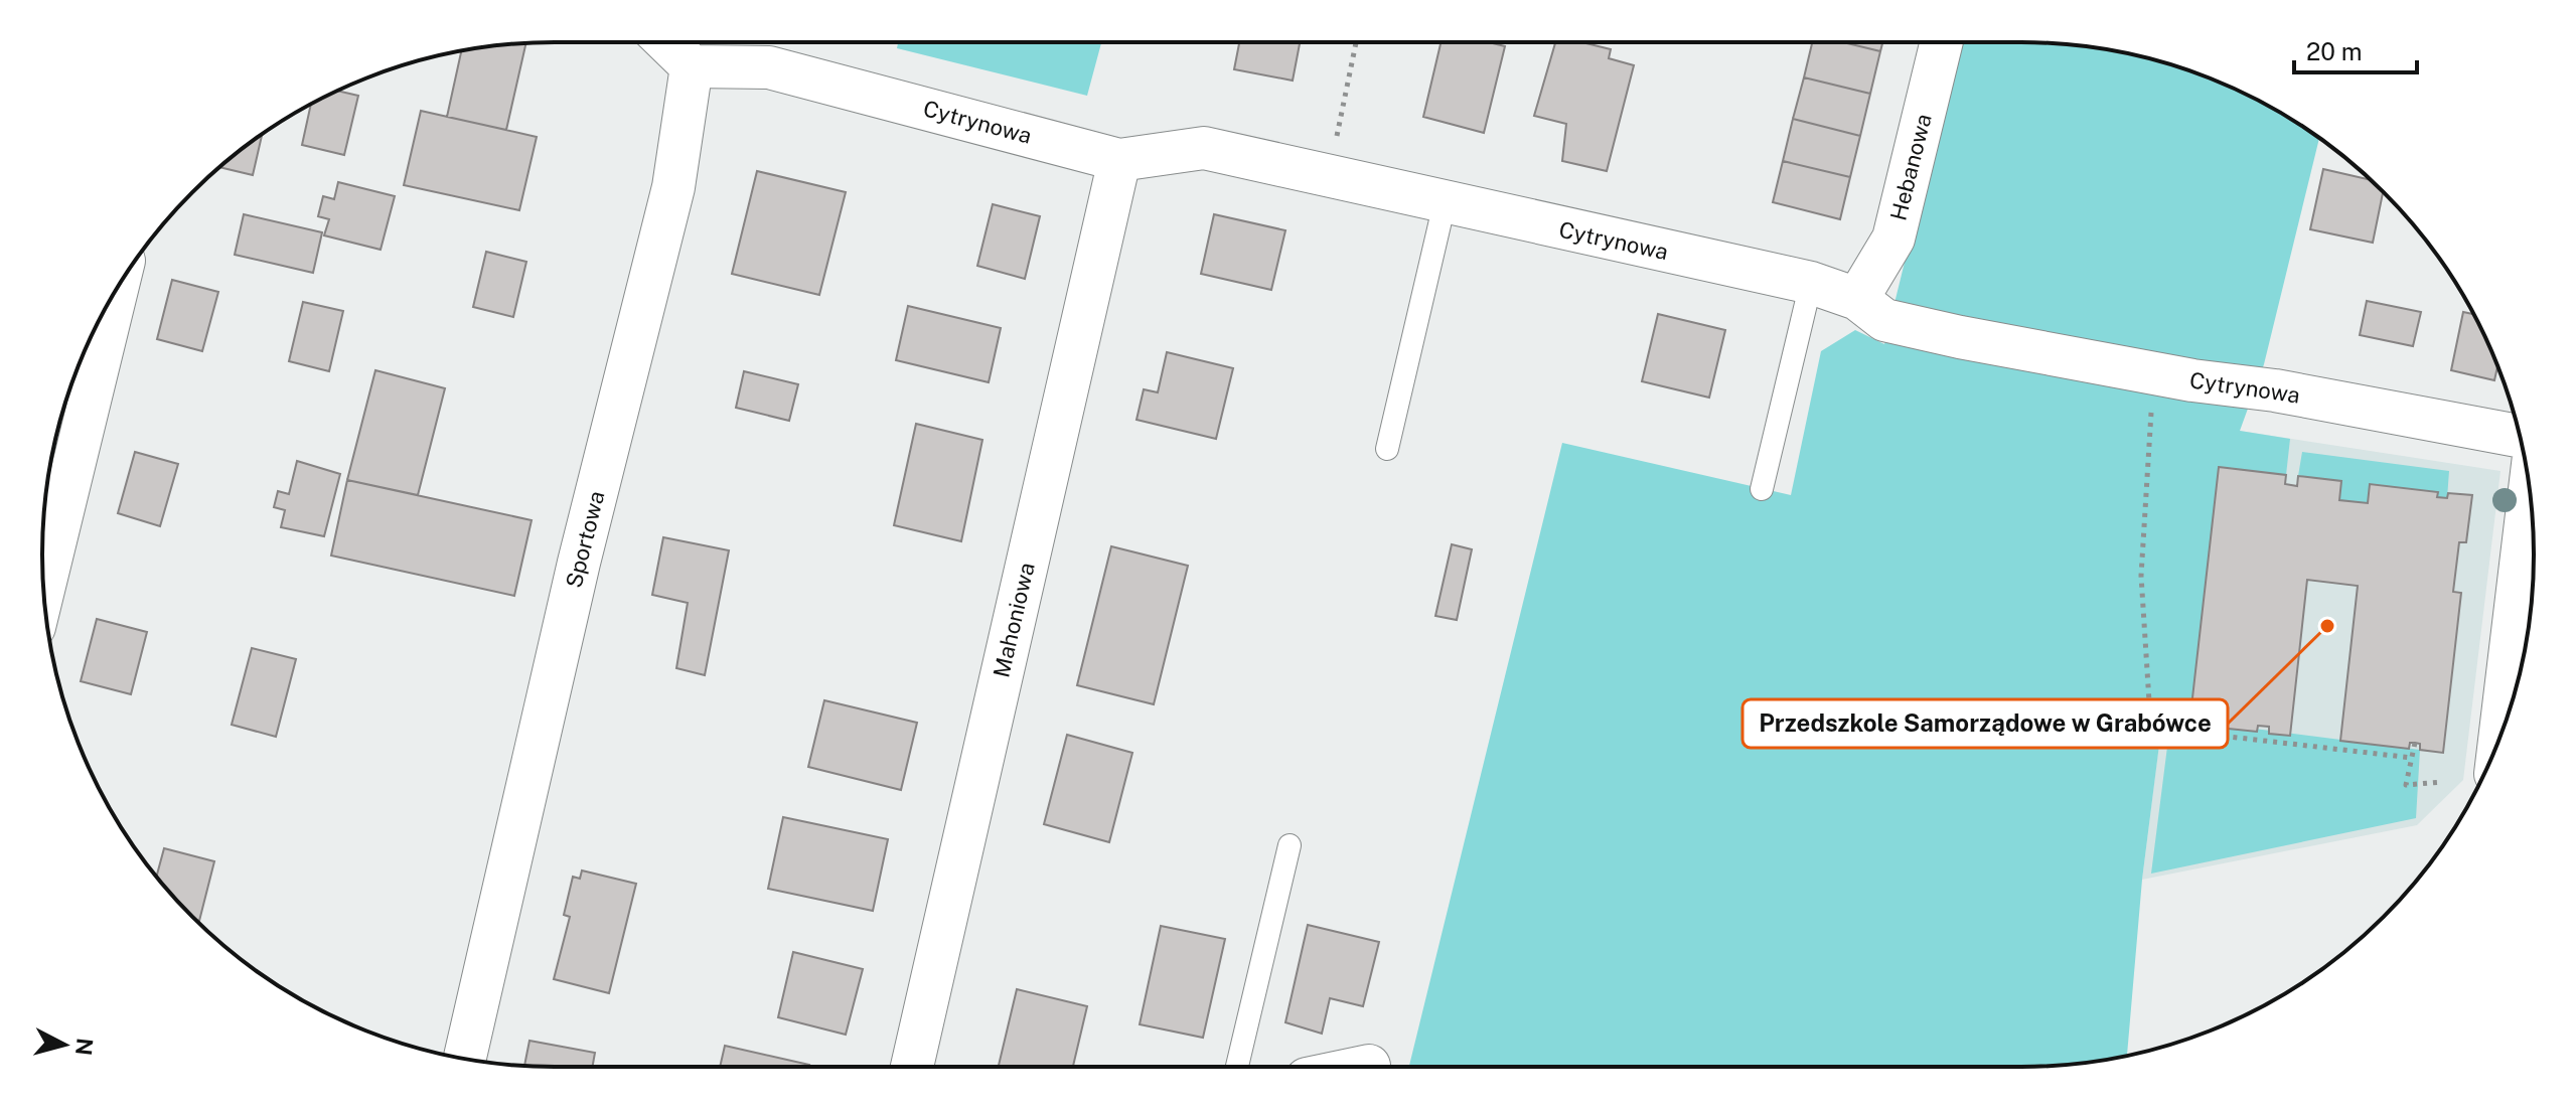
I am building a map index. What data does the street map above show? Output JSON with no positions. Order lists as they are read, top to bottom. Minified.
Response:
{"streets":{"street":["Cytrynowa","Hebanowa","Sportowa","Mahoniowa"]},"crossings":[["Cytrynowa","Hebanowa"],["Cytrynowa","Sportowa"],["Cytrynowa","Mahoniowa"]],"places":["Przedszkole Samorządowe w Grabówce"],"scale_bar":"20 m","north":"right"}
